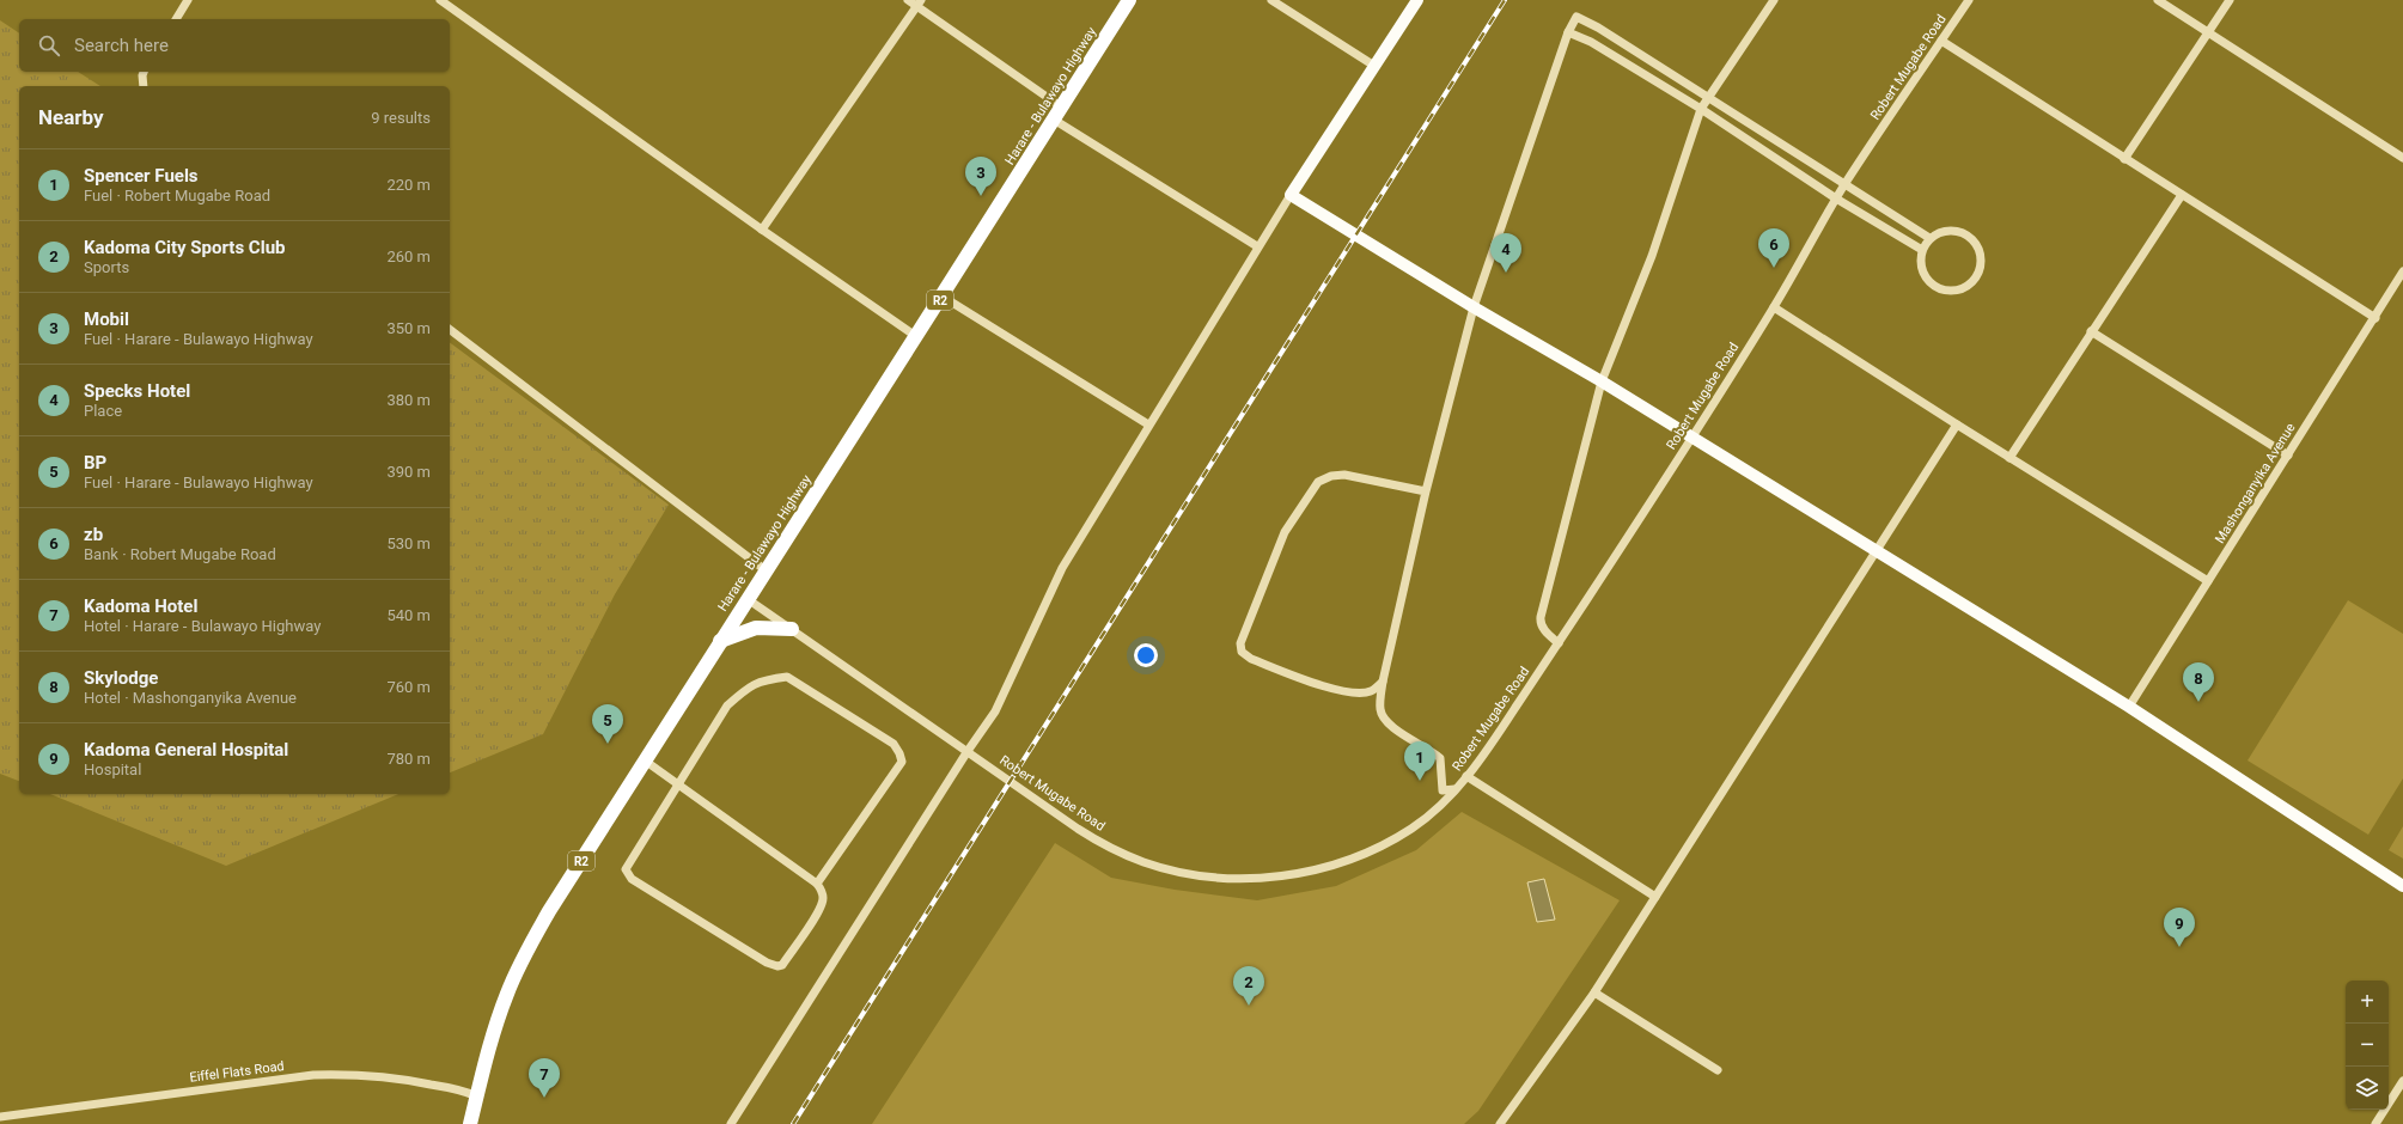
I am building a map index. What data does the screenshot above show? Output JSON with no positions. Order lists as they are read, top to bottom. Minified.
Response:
{"streets":{"highway":["Harare - Bulawayo Highway","R2"],"street":["Robert Mugabe Road","Mashonganyika Avenue","Eiffel Flats Road"]},"crossings":[["Robert Mugabe Road","Harare - Bulawayo Highway"],["Harare - Bulawayo Highway","Eiffel Flats Road"]],"page":{"search":"Search here","heading":["Nearby","9 results"],"list":[{"mark":"1","name":"Spencer Fuels","note":"Fuel · Robert Mugabe Road","value":"220 m"},{"mark":"2","name":"Kadoma City Sports Club","note":"Sports","value":"260 m"},{"mark":"3","name":"Mobil","note":"Fuel · Harare - Bulawayo Highway","value":"350 m"},{"mark":"4","name":"Specks Hotel","note":"Place","value":"380 m"},{"mark":"5","name":"BP","note":"Fuel · Harare - Bulawayo Highway","value":"390 m"},{"mark":"6","name":"zb","note":"Bank · Robert Mugabe Road","value":"530 m"},{"mark":"7","name":"Kadoma Hotel","note":"Hotel · Harare - Bulawayo Highway","value":"540 m"},{"mark":"8","name":"Skylodge","note":"Hotel · Mashonganyika Avenue","value":"760 m"},{"mark":"9","name":"Kadoma General Hospital","note":"Hospital","value":"780 m"}],"pins":["3","6","4","8","5","1","9","2","7"],"map_buttons":["+","−"]}}
